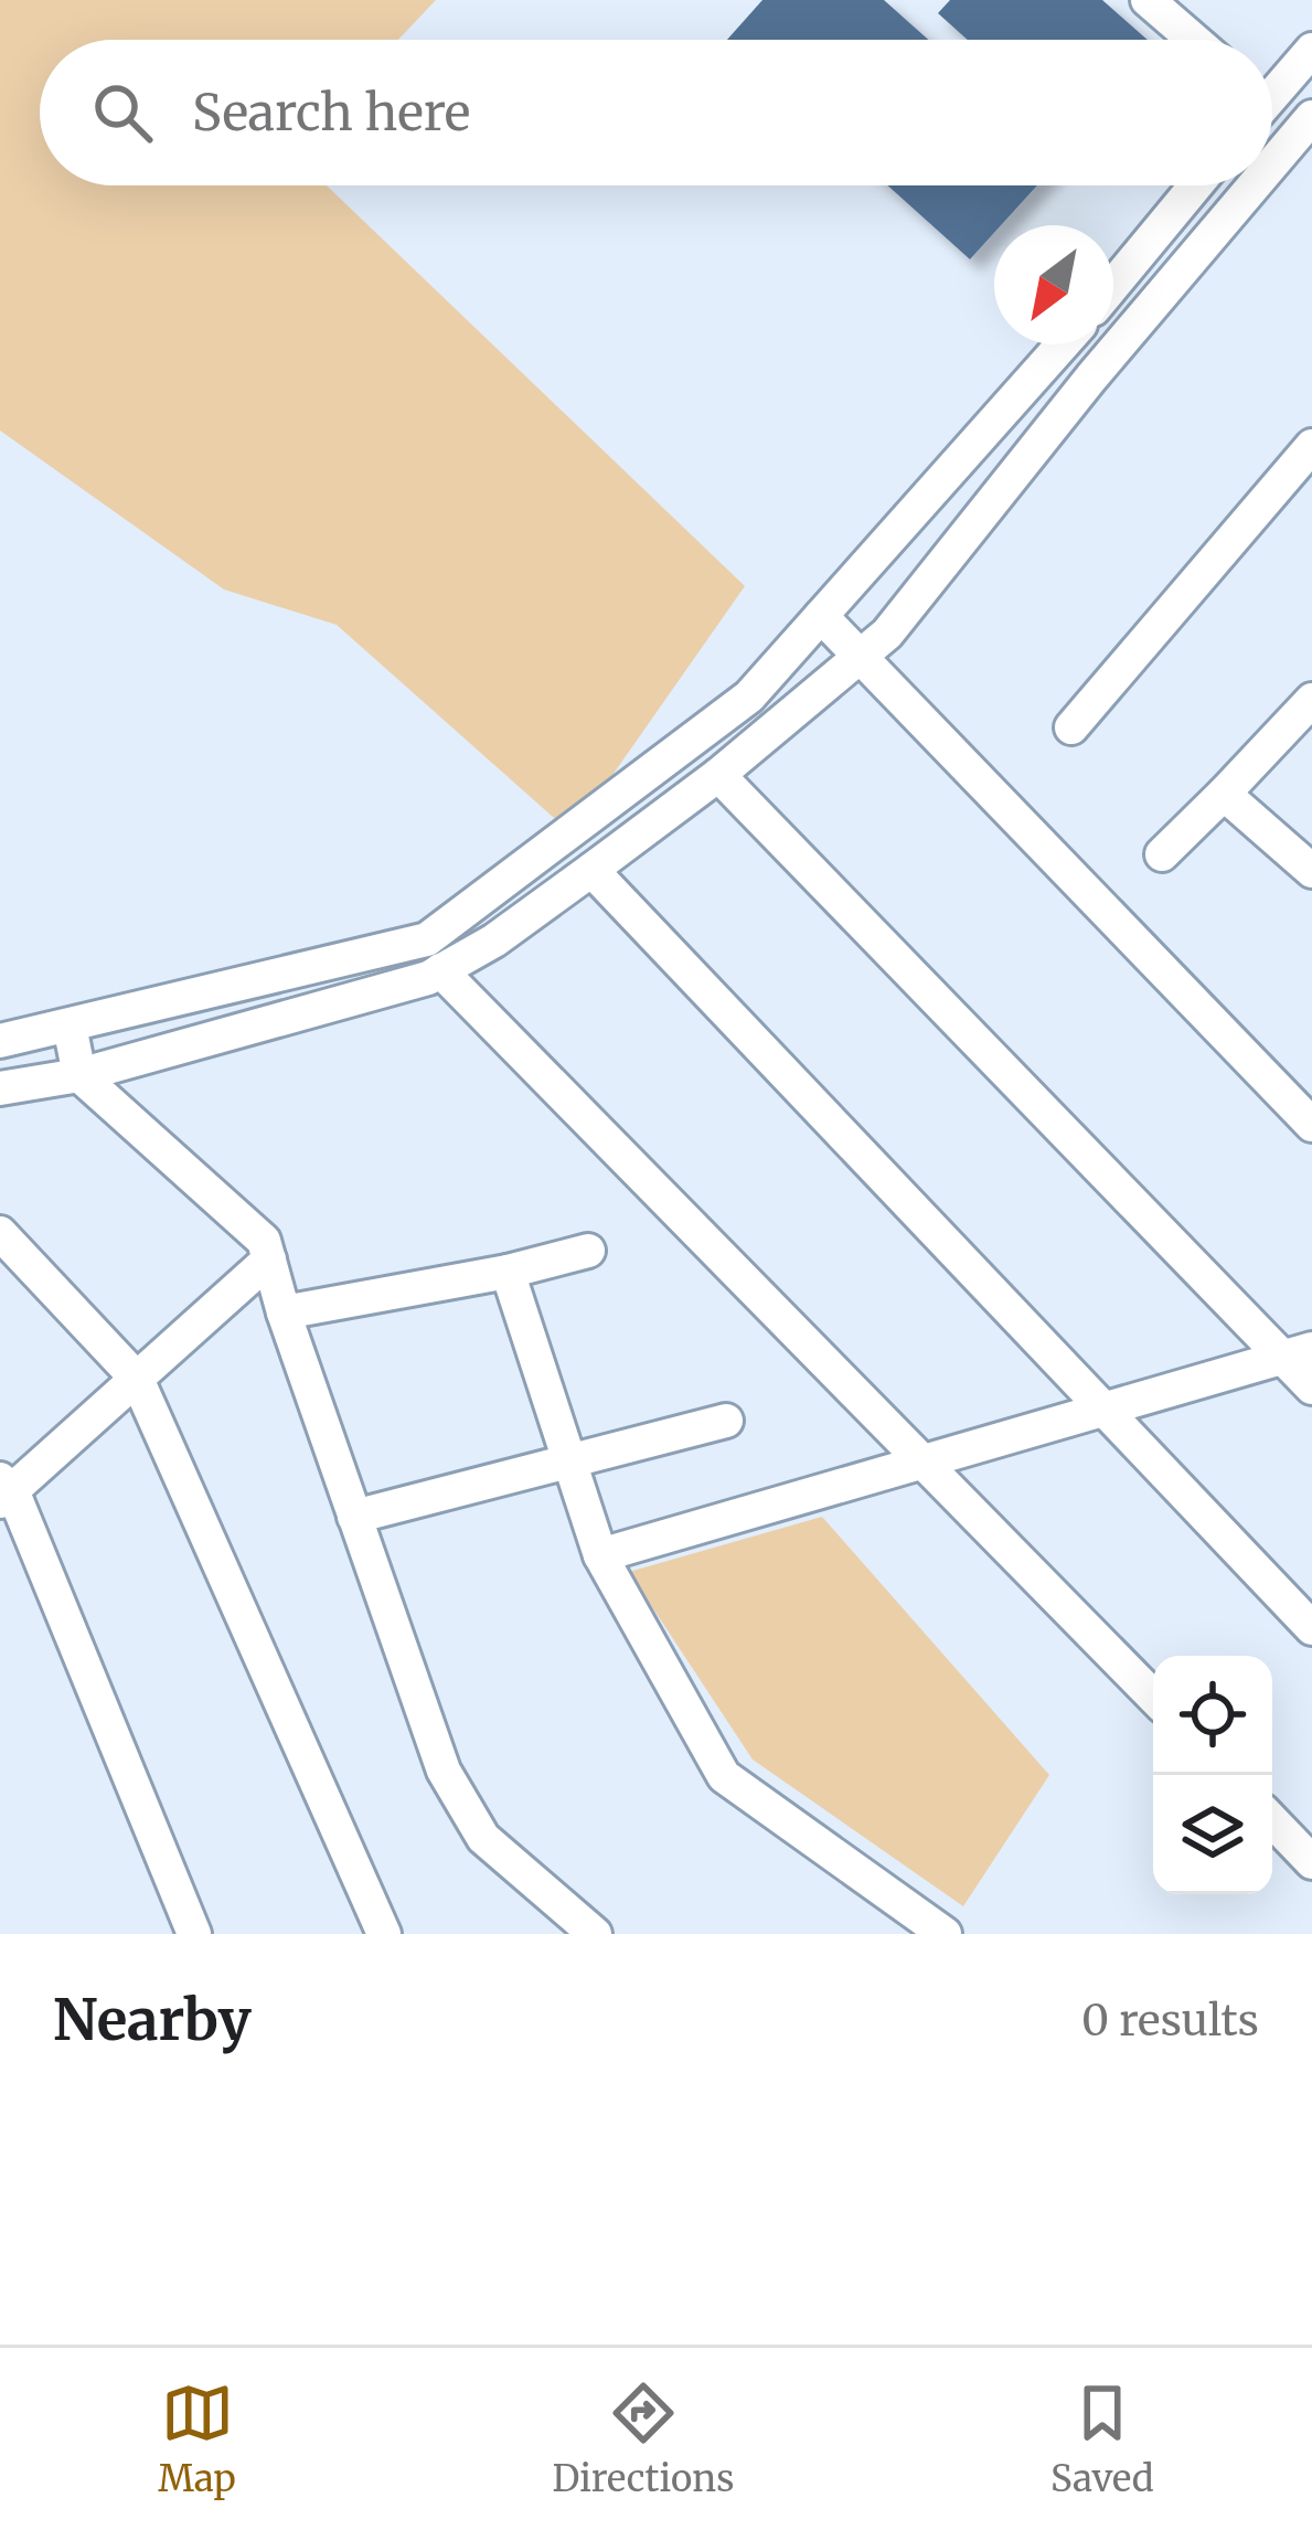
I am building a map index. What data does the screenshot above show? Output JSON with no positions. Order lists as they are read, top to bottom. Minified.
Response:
{"north":"bottom left","page":{"search":"Search here","heading":["Nearby","0 results"],"nav":["Map","Directions","Saved"]}}
